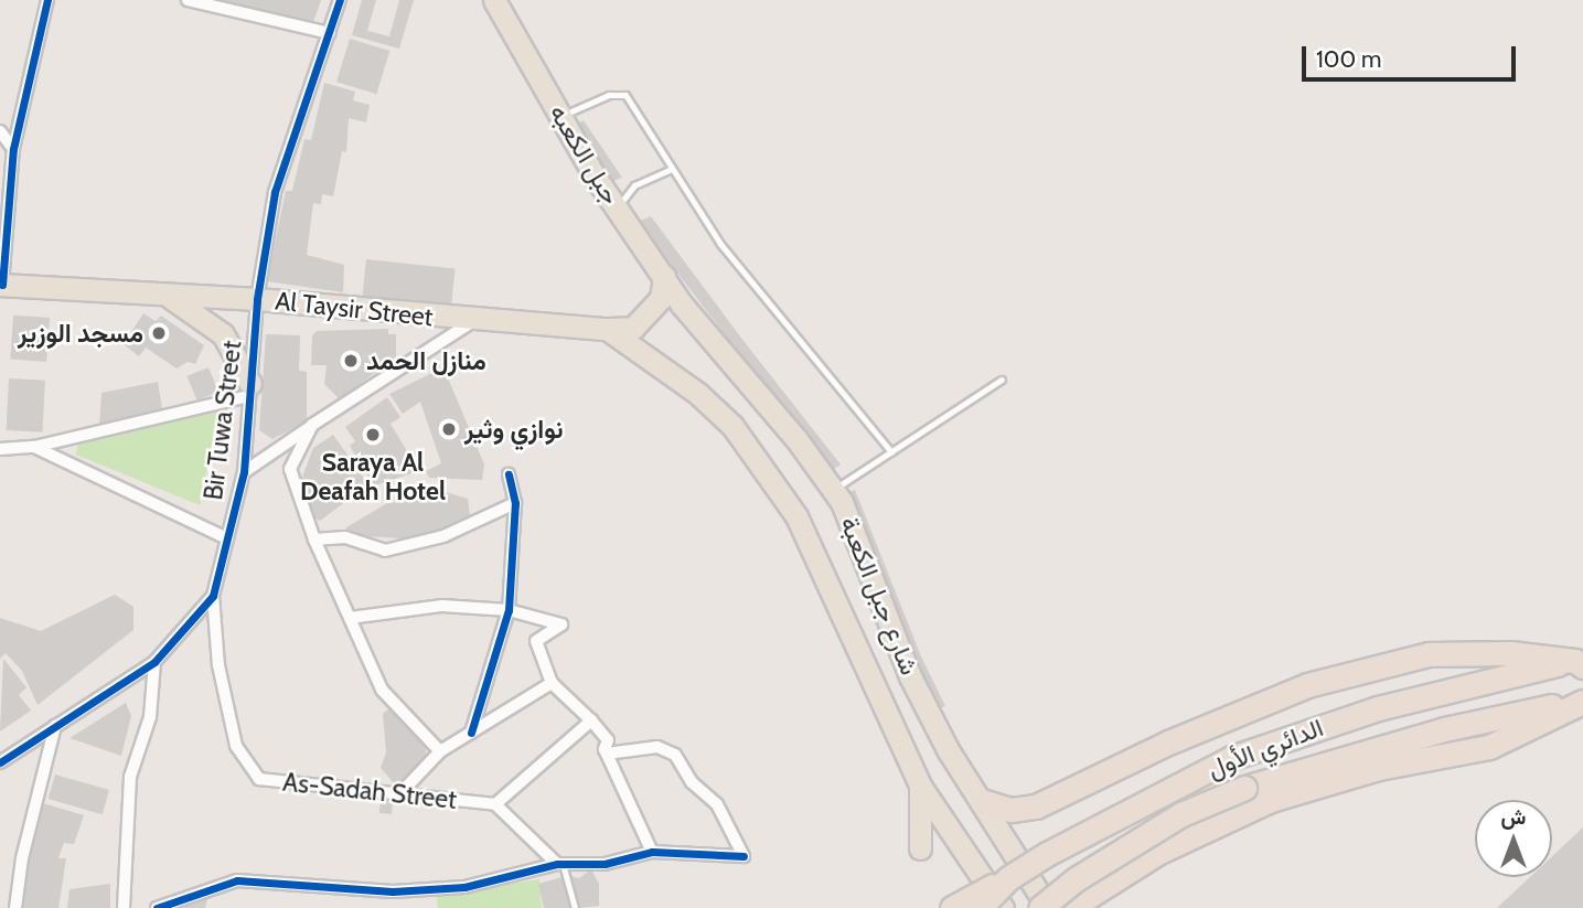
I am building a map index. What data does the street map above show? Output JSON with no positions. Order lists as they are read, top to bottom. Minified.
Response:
{"streets":{"highway":["جبل الكعبه","Al Taysir Street","شارع جبل الكعبة","الدائري الأول"],"street":["Bir Tuwa Street","As-Sadah Street"]},"crossings":[["جبل الكعبه","شارع جبل الكعبة"],["Al Taysir Street","Bir Tuwa Street"],["Al Taysir Street","شارع جبل الكعبة"],["Bir Tuwa Street","As-Sadah Street"]],"places":["مسجد الوزير","منازل الحمد","نوازي وثير","Saraya Al Deafah Hotel"],"scale_bar":"100 m","north":"top"}
